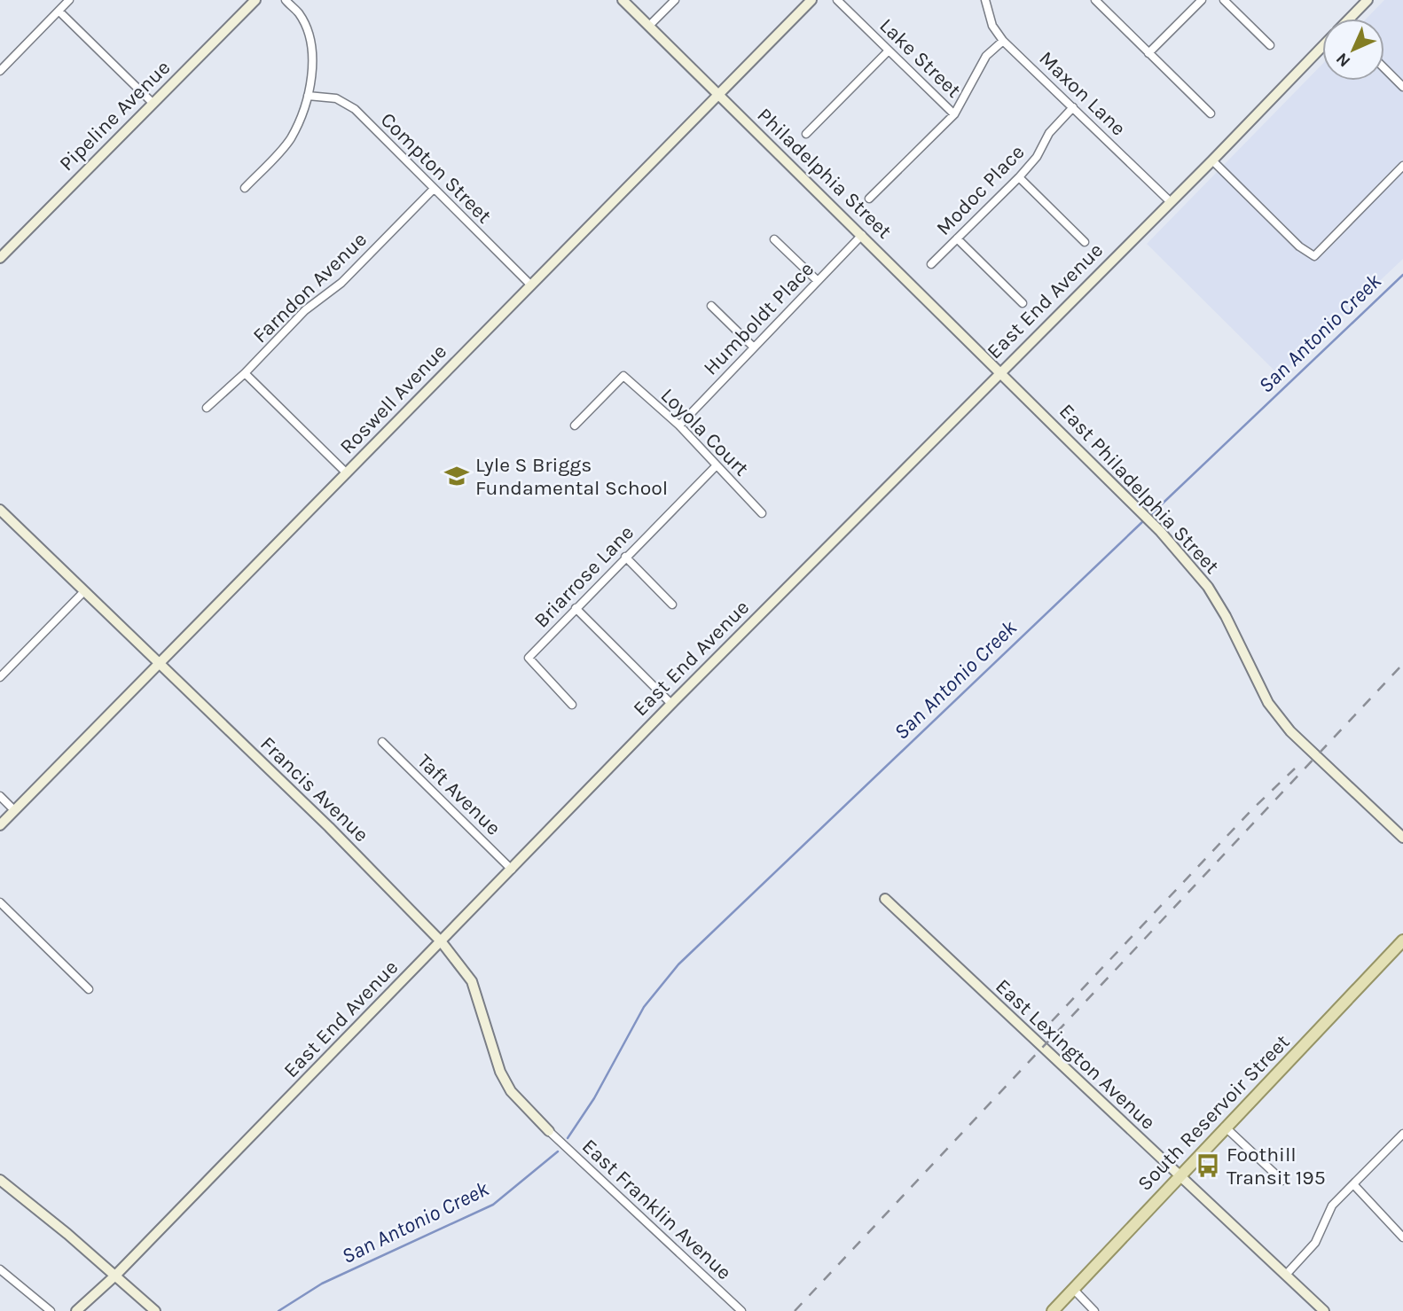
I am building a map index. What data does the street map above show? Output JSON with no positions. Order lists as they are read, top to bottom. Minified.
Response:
{"streets":{"main road":["South Reservoir Street"],"street":["Lake Street","Maxon Lane","Pipeline Avenue","Compton Street","Philadelphia Street","Modoc Place","Farndon Avenue","East End Avenue","Humboldt Place","Roswell Avenue","Loyola Court","East Philadelphia Street","Briarrose Lane","Francis Avenue","Taft Avenue","East Lexington Avenue","East Franklin Avenue"]},"crossings":[["Maxon Lane","Modoc Place"],["Maxon Lane","East End Avenue"],["Compton Street","Farndon Avenue"],["Compton Street","Roswell Avenue"],["Philadelphia Street","East End Avenue"],["Philadelphia Street","Humboldt Place"],["Philadelphia Street","Roswell Avenue"],["Philadelphia Street","East Philadelphia Street"],["East End Avenue","East Philadelphia Street"],["East End Avenue","Francis Avenue"],["East End Avenue","Taft Avenue"],["Humboldt Place","Loyola Court"],["Roswell Avenue","Francis Avenue"],["Loyola Court","Briarrose Lane"],["Francis Avenue","East Franklin Avenue"],["East Lexington Avenue","South Reservoir Street"]],"water":["San Antonio Creek"],"places":{"school or university":["Lyle S Briggs Fundamental School"],"bus stop":["Foothill Transit 195"]},"north":"bottom left"}
